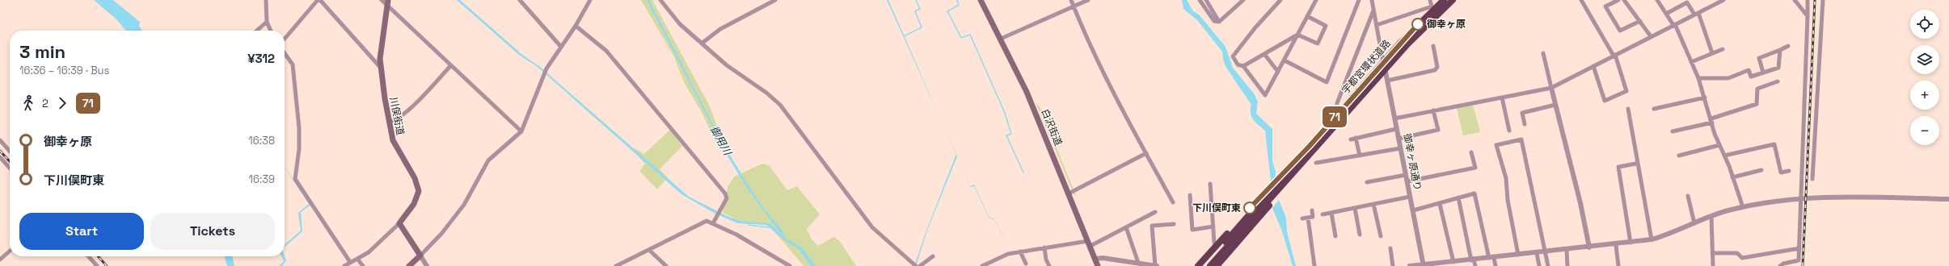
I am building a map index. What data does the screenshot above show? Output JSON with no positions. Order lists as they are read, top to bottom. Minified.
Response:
{"streets":{"highway":["宇都宮環状道路"],"main road":["川俣街道","白沢街道"],"street":["御幸ヶ原通り"]},"crossings":[["宇都宮環状道路","御幸ヶ原通り"]],"water":["御用川"],"places":["御幸ヶ原","下川俣町東"],"lines":["bus line 71"],"page":{"on_map":"71","map_buttons":["+","−"],"heading":["3 min","16:36 – 16:39 · Bus","¥312"],"legs":["2","71"],"list":[{"name":"御幸ヶ原","value":"16:38"},{"name":"下川俣町東","value":"16:39"}],"buttons":["Start","Tickets"]}}
